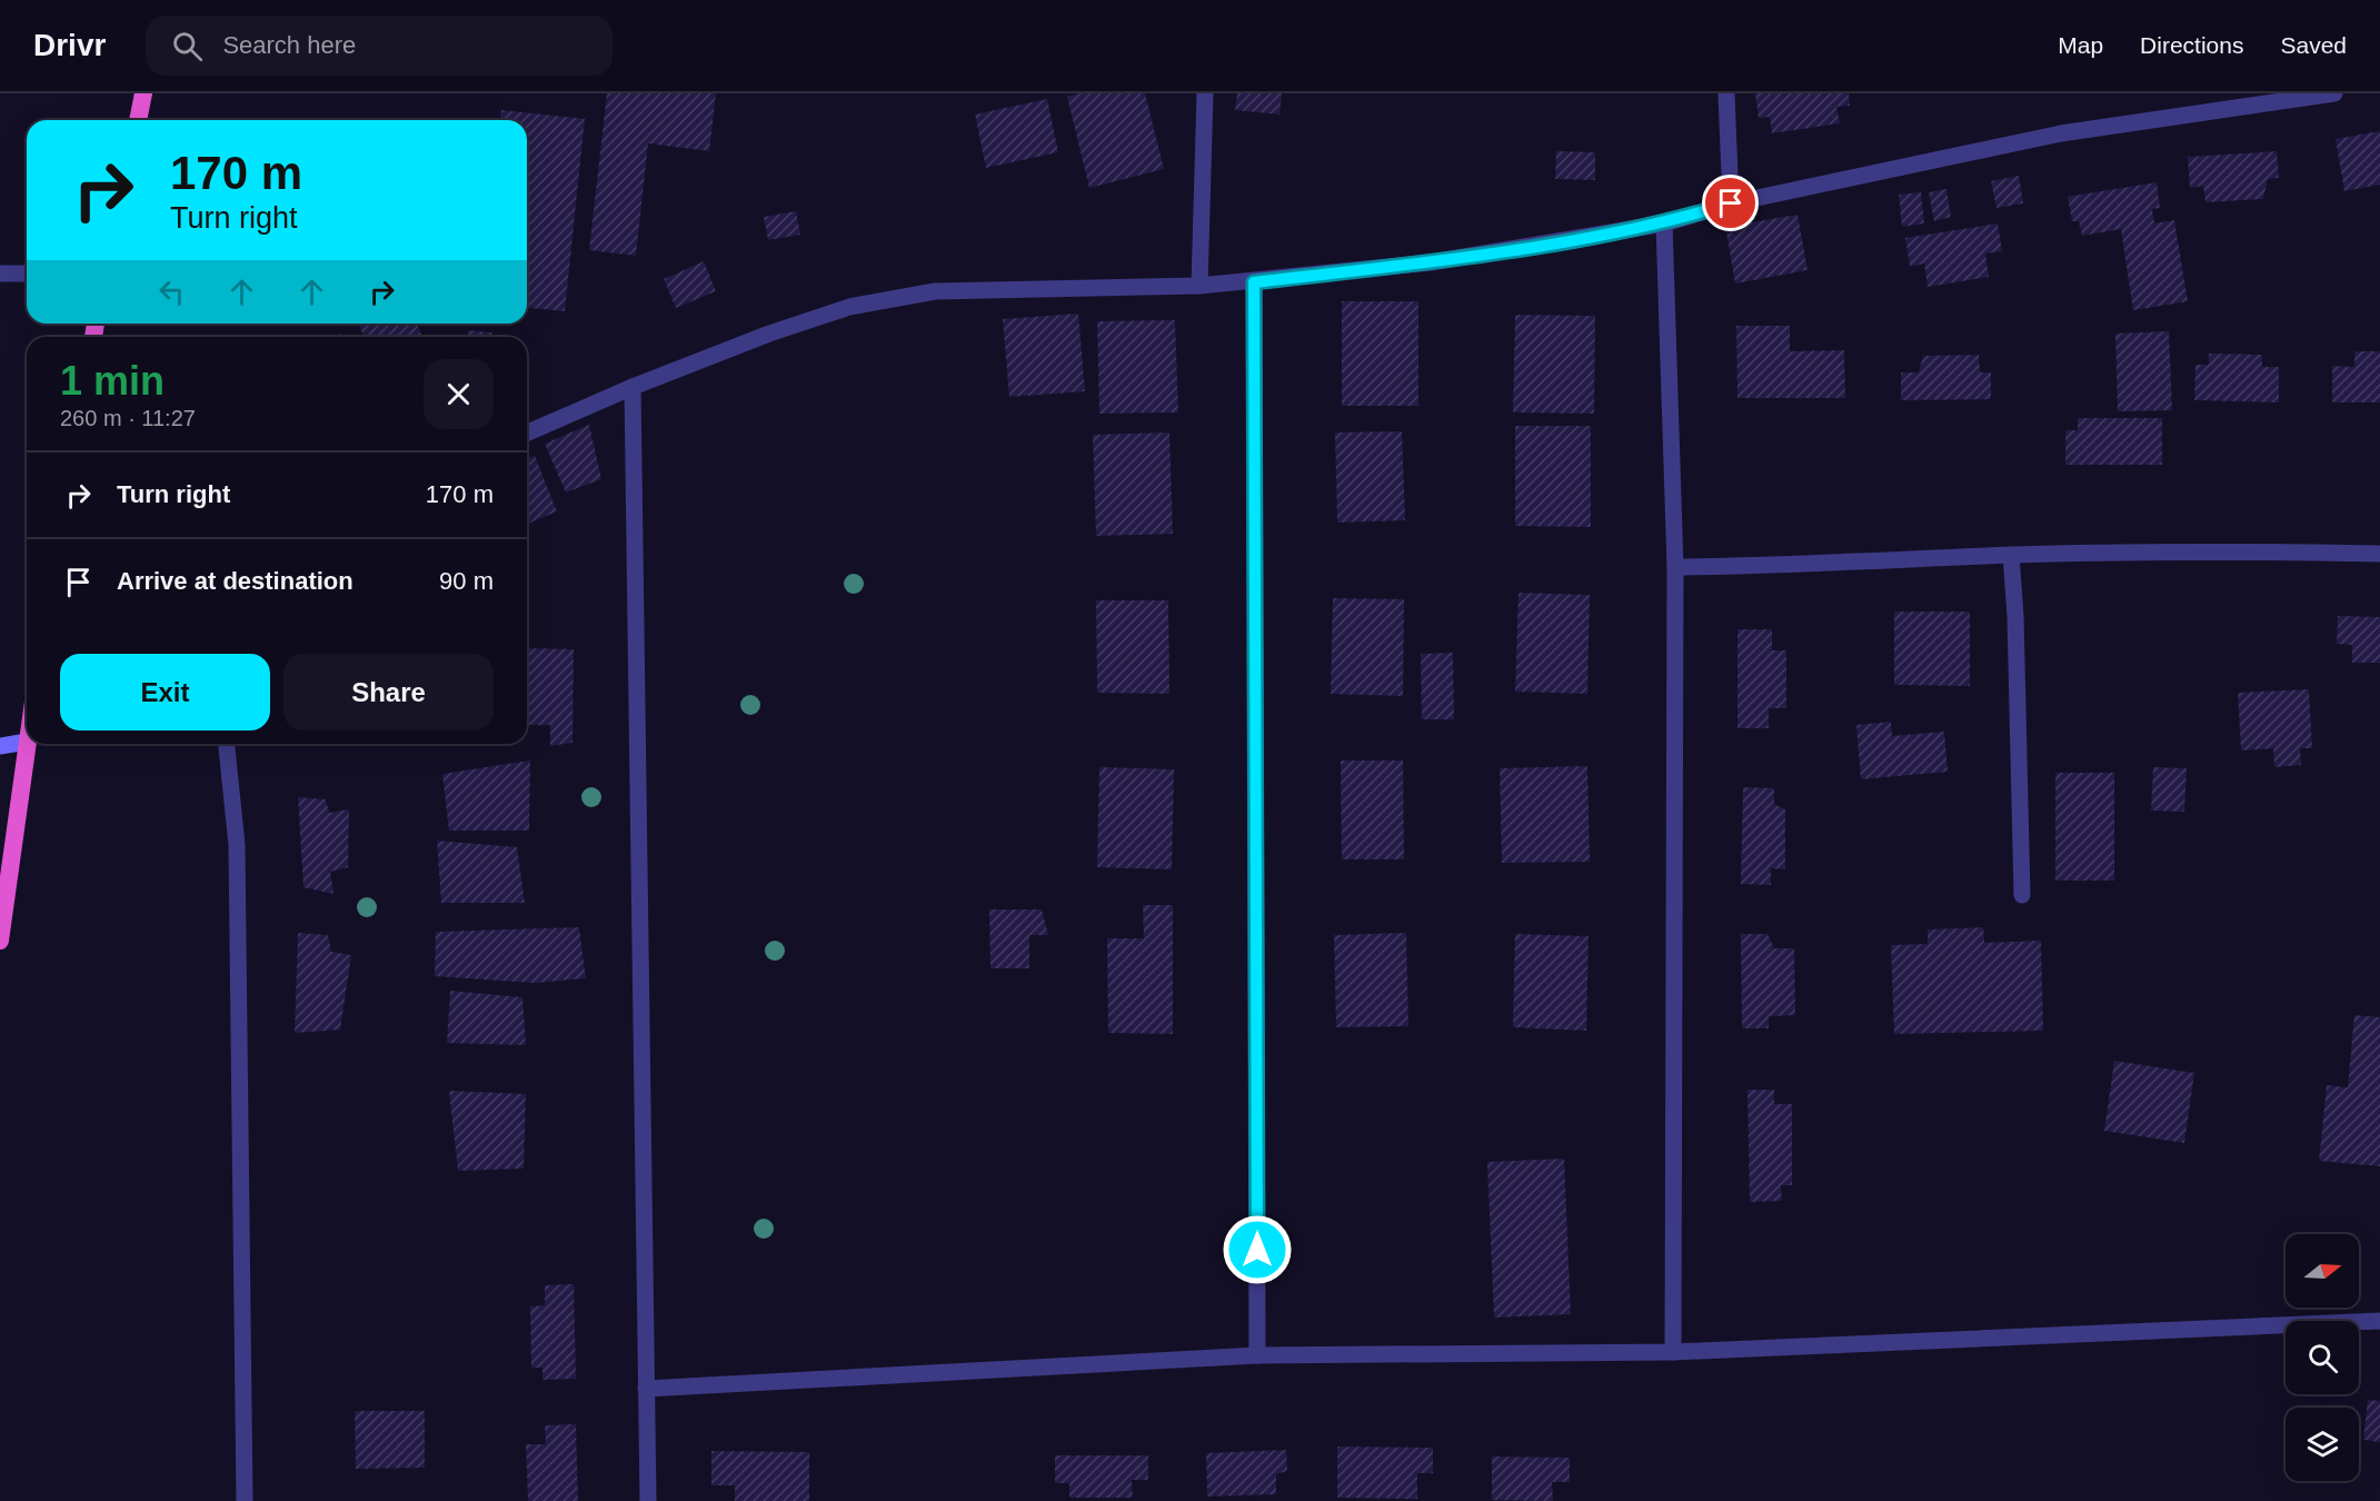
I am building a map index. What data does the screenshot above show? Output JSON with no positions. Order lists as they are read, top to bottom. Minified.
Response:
{"north":"right","page":{"header":"Drivr","search":"Search here","nav":["Map","Directions","Saved"],"turn":["170 m","Turn right"],"heading":["1 min","260 m · 11:27"],"list":[{"name":"Turn right","value":"170 m"},{"name":"Arrive at destination","value":"90 m"}],"buttons":["Exit","Share"]}}
